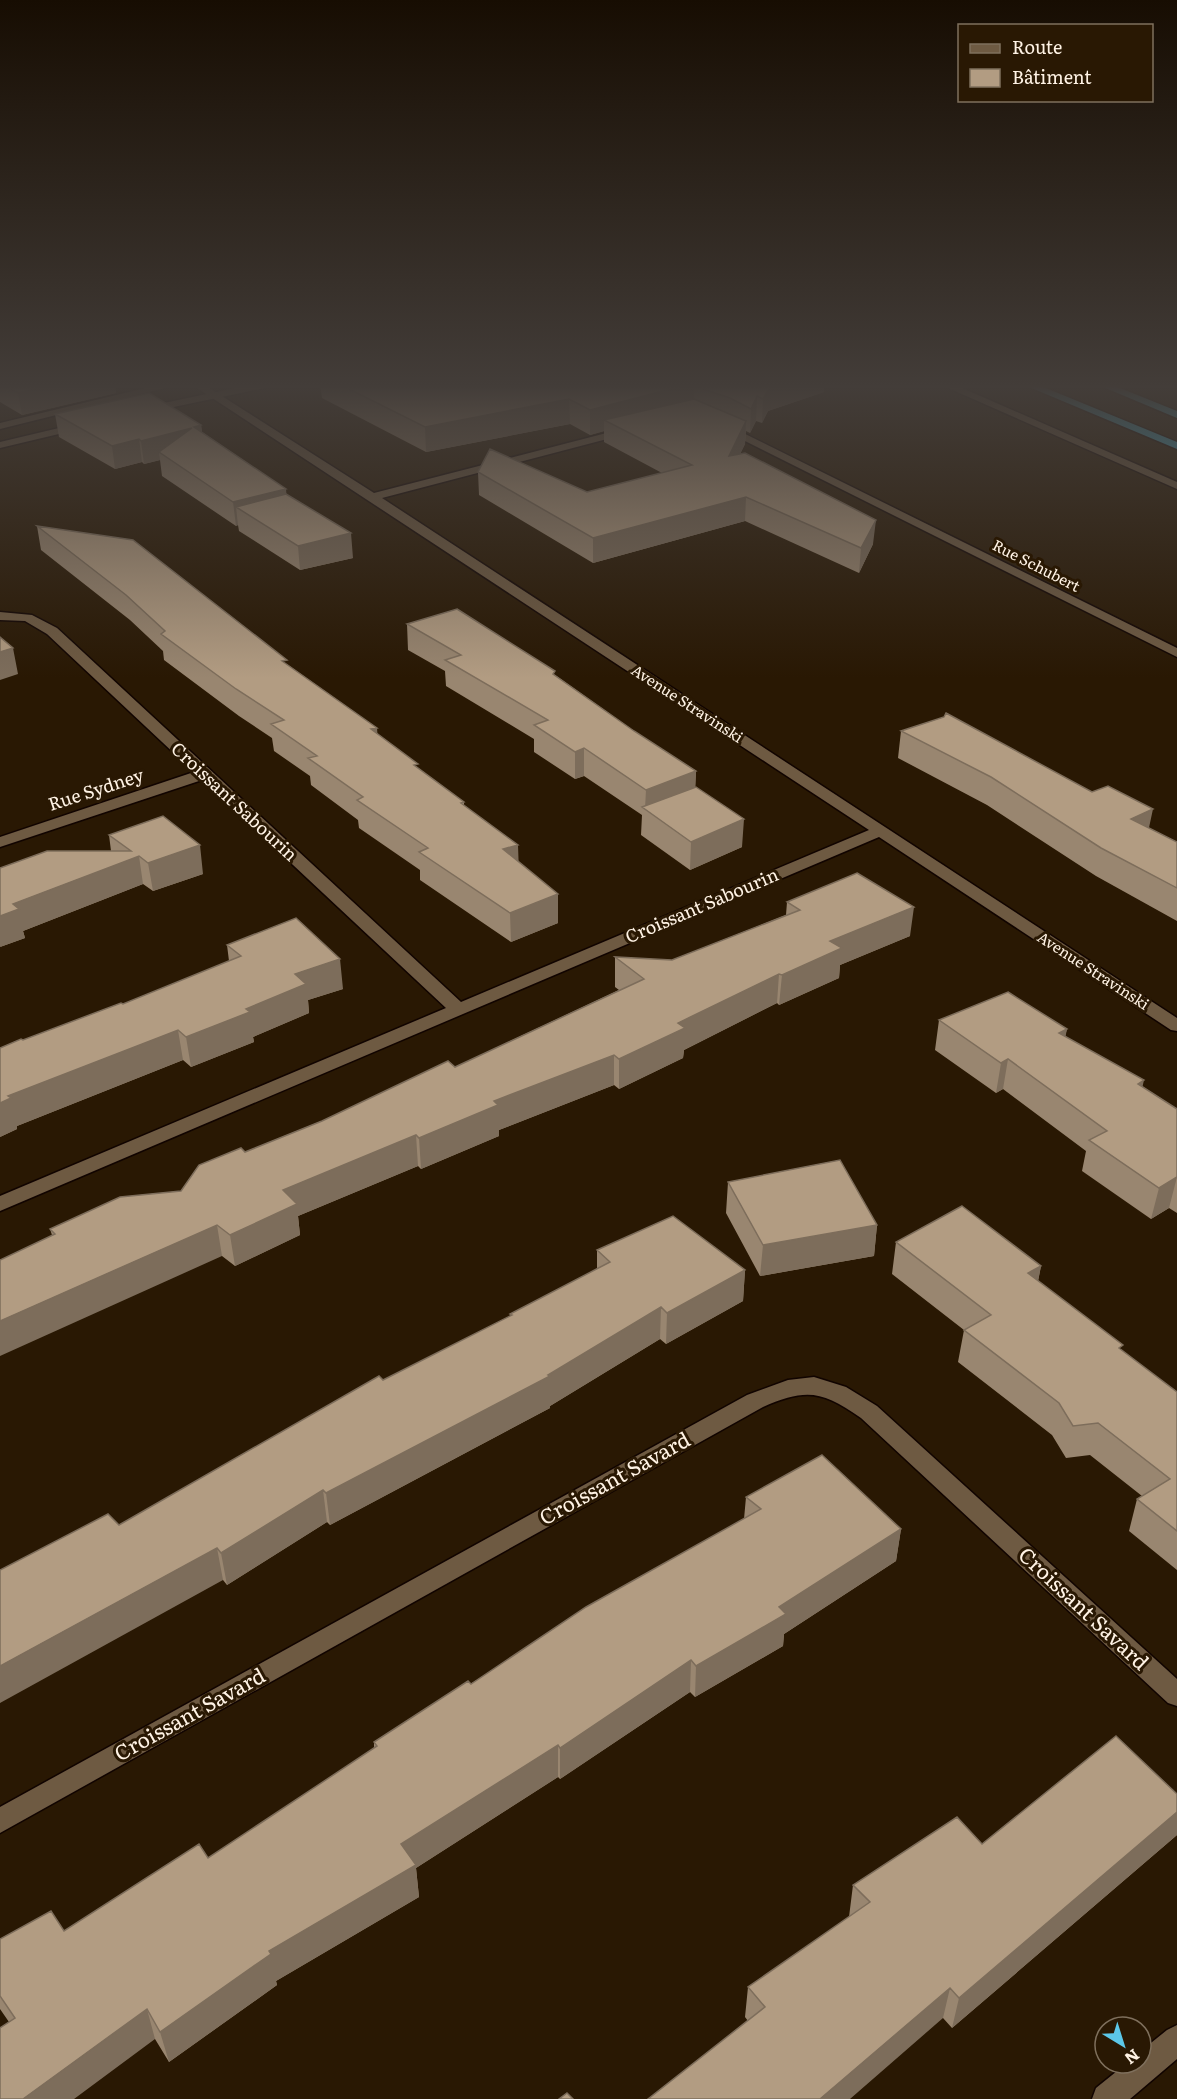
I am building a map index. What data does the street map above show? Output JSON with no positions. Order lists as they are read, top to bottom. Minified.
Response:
{"streets":{"street":["Rue Schubert","Avenue Stravinski","Rue Sydney","Croissant Sabourin","Croissant Savard"]},"crossings":[["Avenue Stravinski","Croissant Sabourin"],["Rue Sydney","Croissant Sabourin"]],"legend":["Route","Bâtiment"],"north":"bottom right"}
